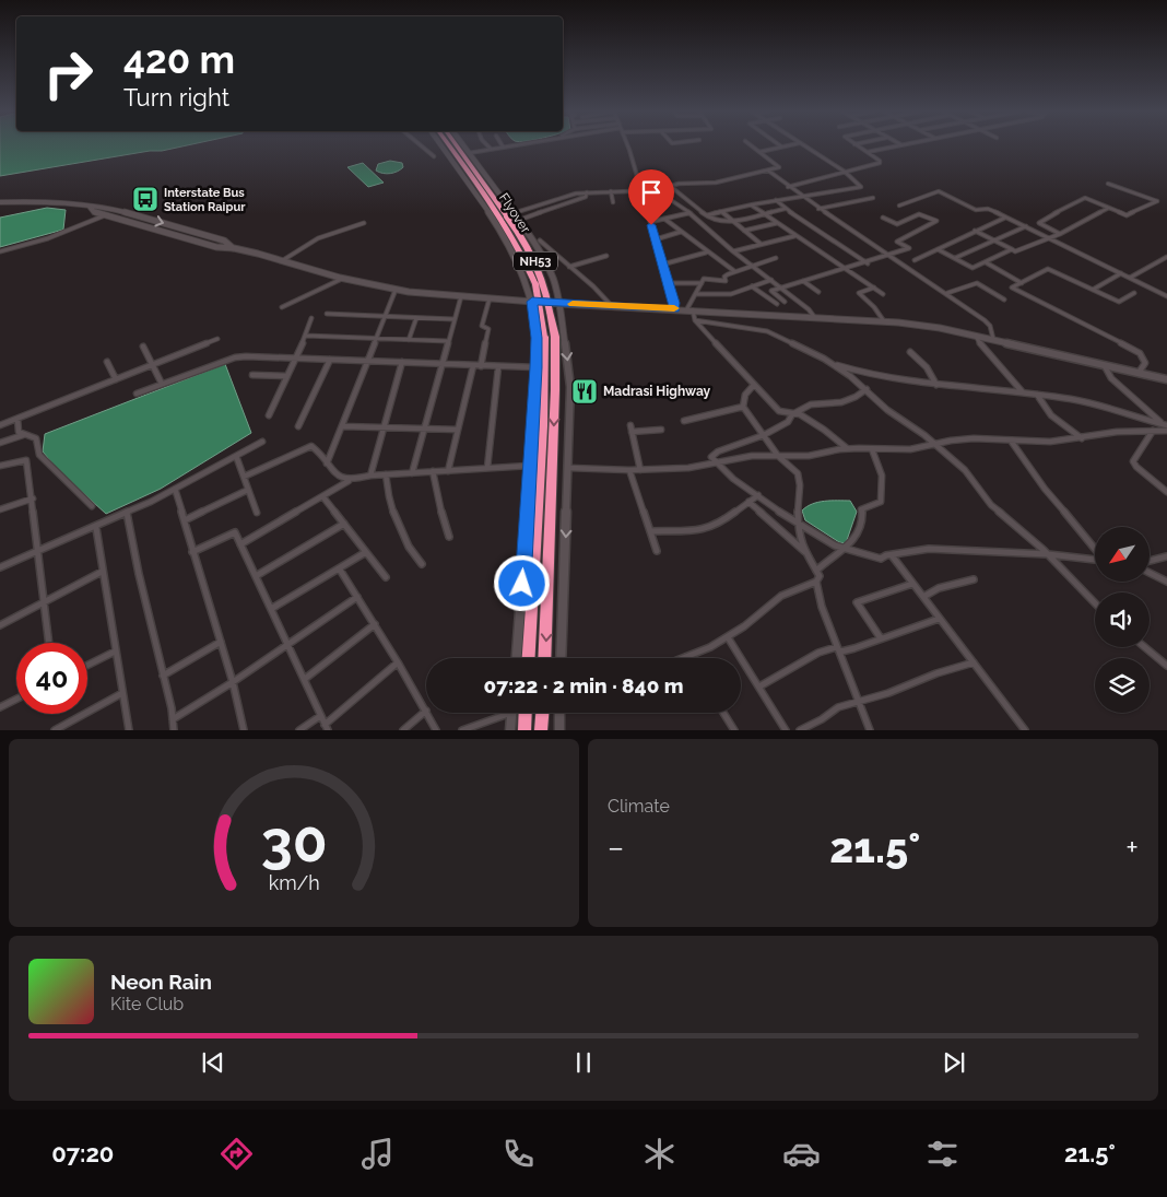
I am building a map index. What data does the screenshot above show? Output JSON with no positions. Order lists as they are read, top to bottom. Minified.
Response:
{"streets":{"highway":["Flyover","NH53"]},"crossings":[["Flyover","NH53"]],"places":{"bus stop":["Interstate Bus Station Raipur"],"restaurant":["Madrasi Highway"]},"north":"bottom left","page":{"turn":["420 m","Turn right"],"limit":"40","trip":"07:22 · 2 min · 840 m","tile":"Climate","heat":["−","21.5°","+"],"song":["Neon Rain","Kite Club"],"tabs":["07:20","21.5°"],"gauge":["30","km/h"]}}
